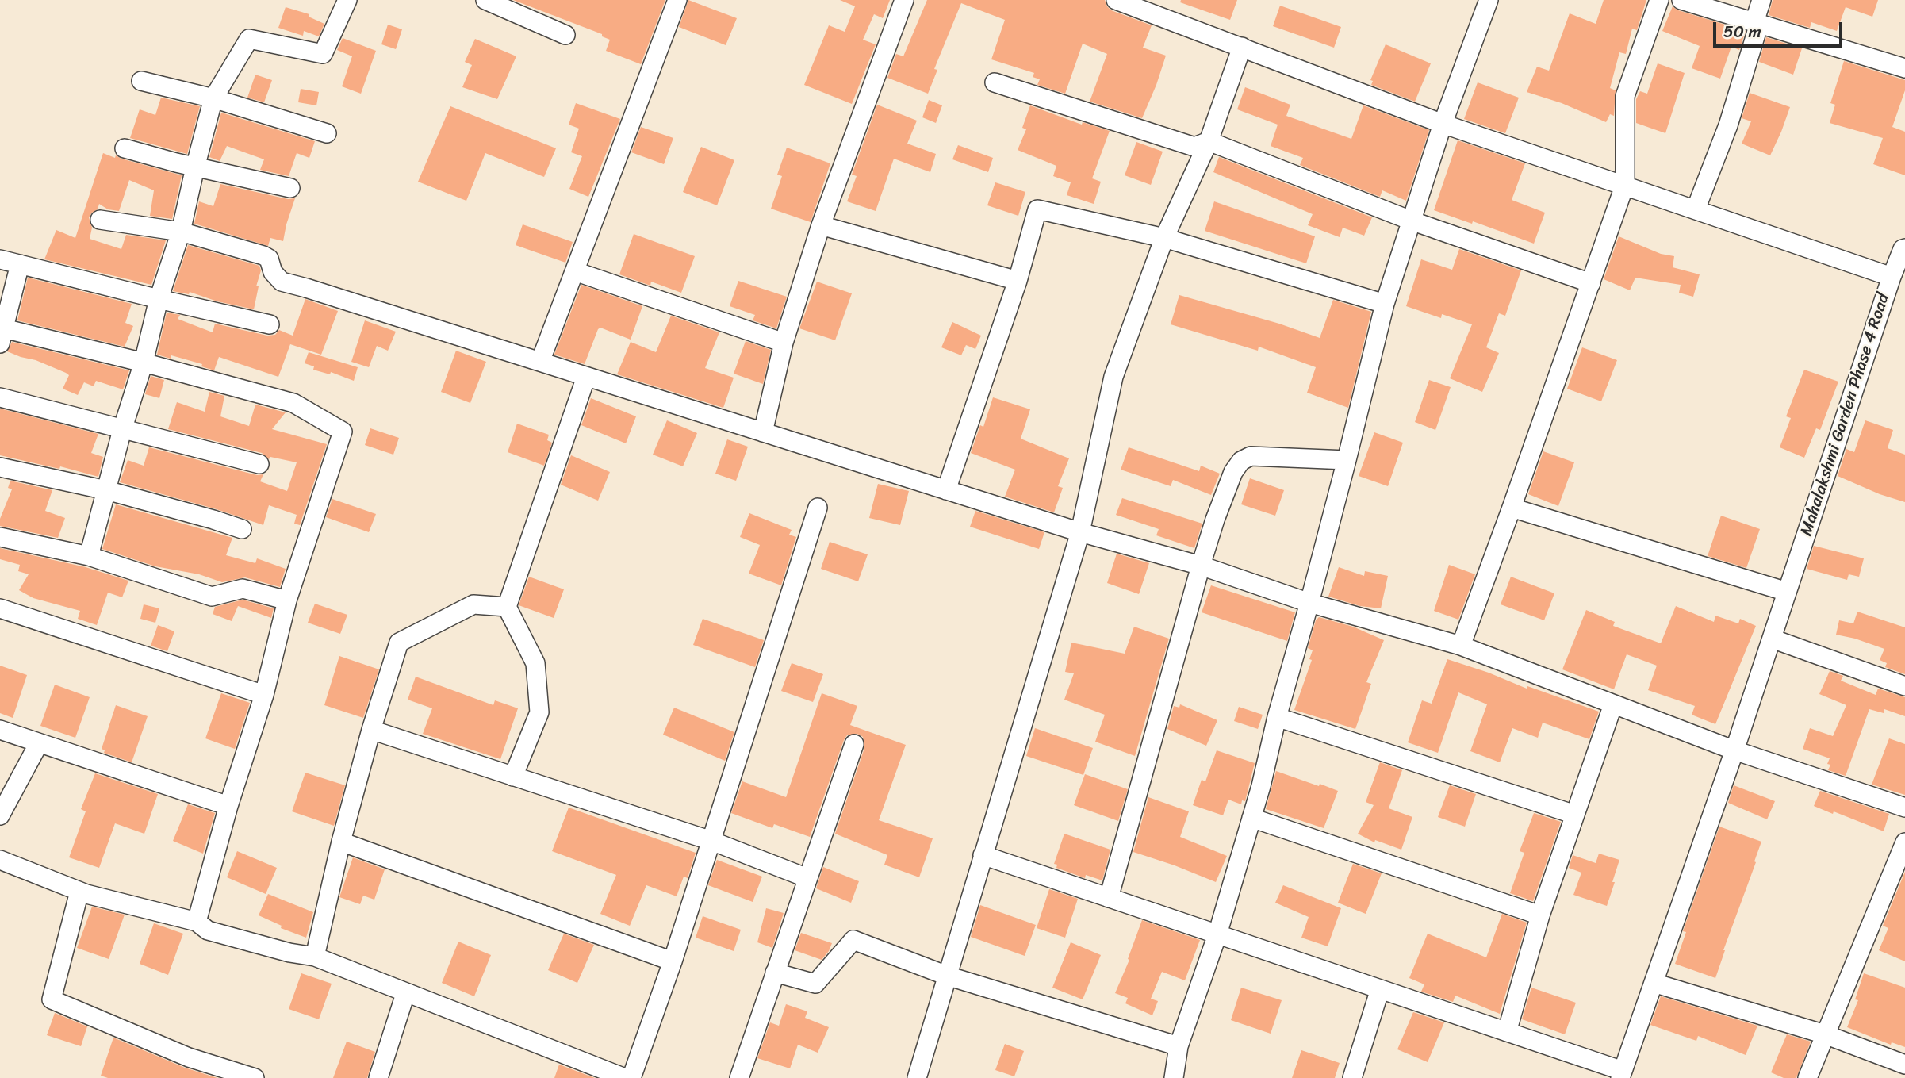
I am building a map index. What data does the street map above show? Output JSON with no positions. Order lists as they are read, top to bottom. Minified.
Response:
{"streets":{"street":["Mahalakshmi Garden Phase 4 Road"]},"scale_bar":"50 m"}
